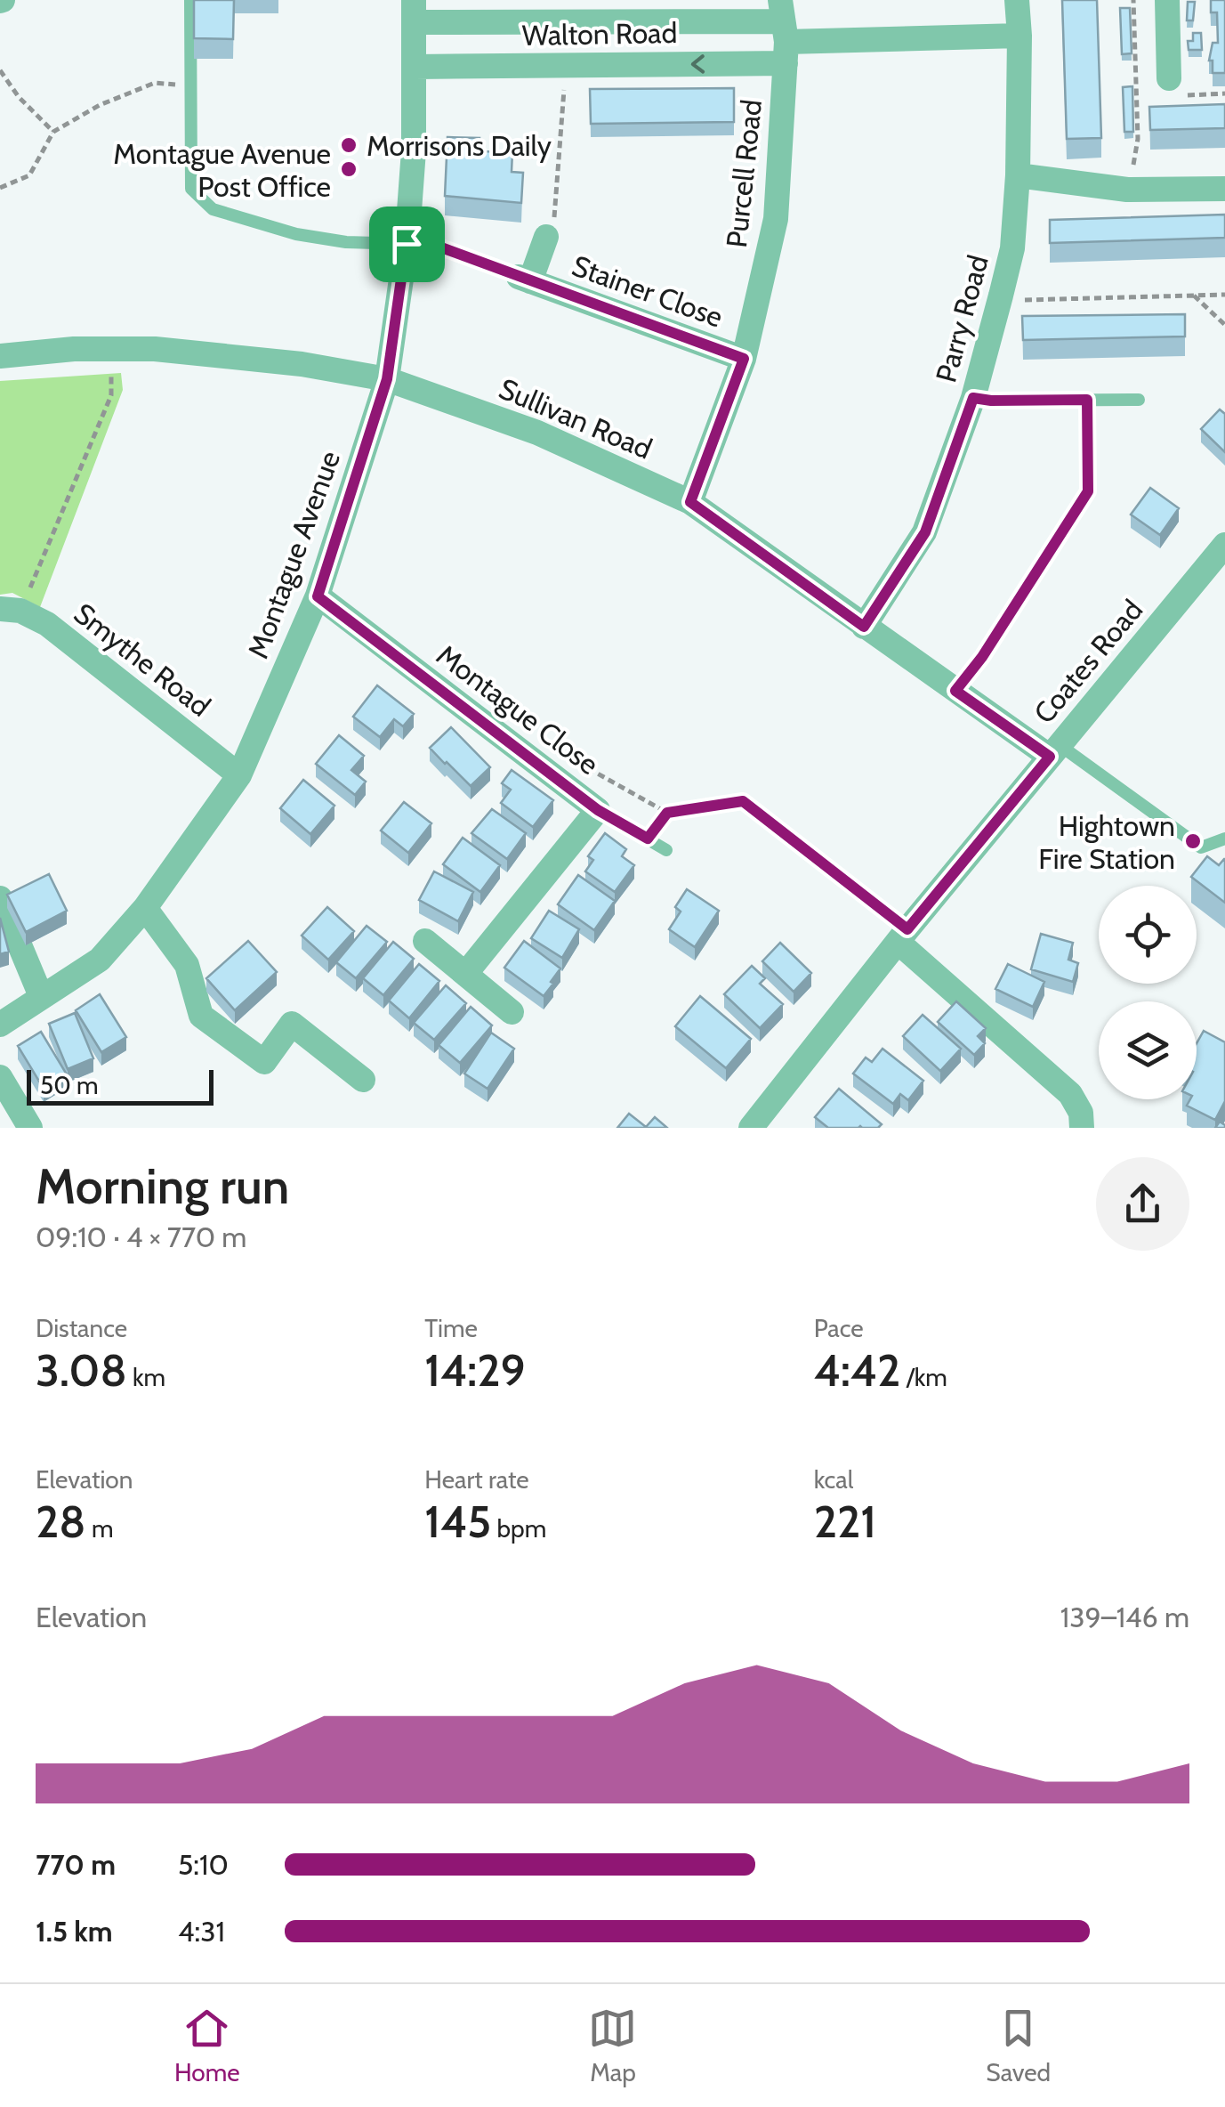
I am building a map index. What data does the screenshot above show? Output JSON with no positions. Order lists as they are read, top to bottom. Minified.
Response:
{"streets":{"street":["Walton Road","Purcell Road","Stainer Close","Parry Road","Sullivan Road","Montague Avenue","Smythe Road","Coates Road","Montague Close"]},"crossings":[["Walton Road","Purcell Road"],["Walton Road","Parry Road"],["Walton Road","Montague Avenue"],["Purcell Road","Stainer Close"],["Purcell Road","Sullivan Road"],["Parry Road","Sullivan Road"],["Sullivan Road","Montague Avenue"],["Sullivan Road","Coates Road"],["Montague Avenue","Smythe Road"],["Montague Avenue","Montague Close"]],"places":["Morrisons Daily","Montague Avenue Post Office","Hightown Fire Station"],"scale_bar":"50 m","page":{"scale":"50 m","heading":["Morning run","09:10 · 4 × 770 m"],"stats":[["Distance","3.08 km"],["Time","14:29"],["Pace","4:42 /km"],["Elevation","28 m"],["Heart rate","145 bpm"],["kcal","221"]],"chart":["Elevation","139–146 m"],"list":[{"name":"770 m","note":"5:10"},{"name":"1.5 km","note":"4:31"}],"tabs":["Home","Map","Saved"]}}
